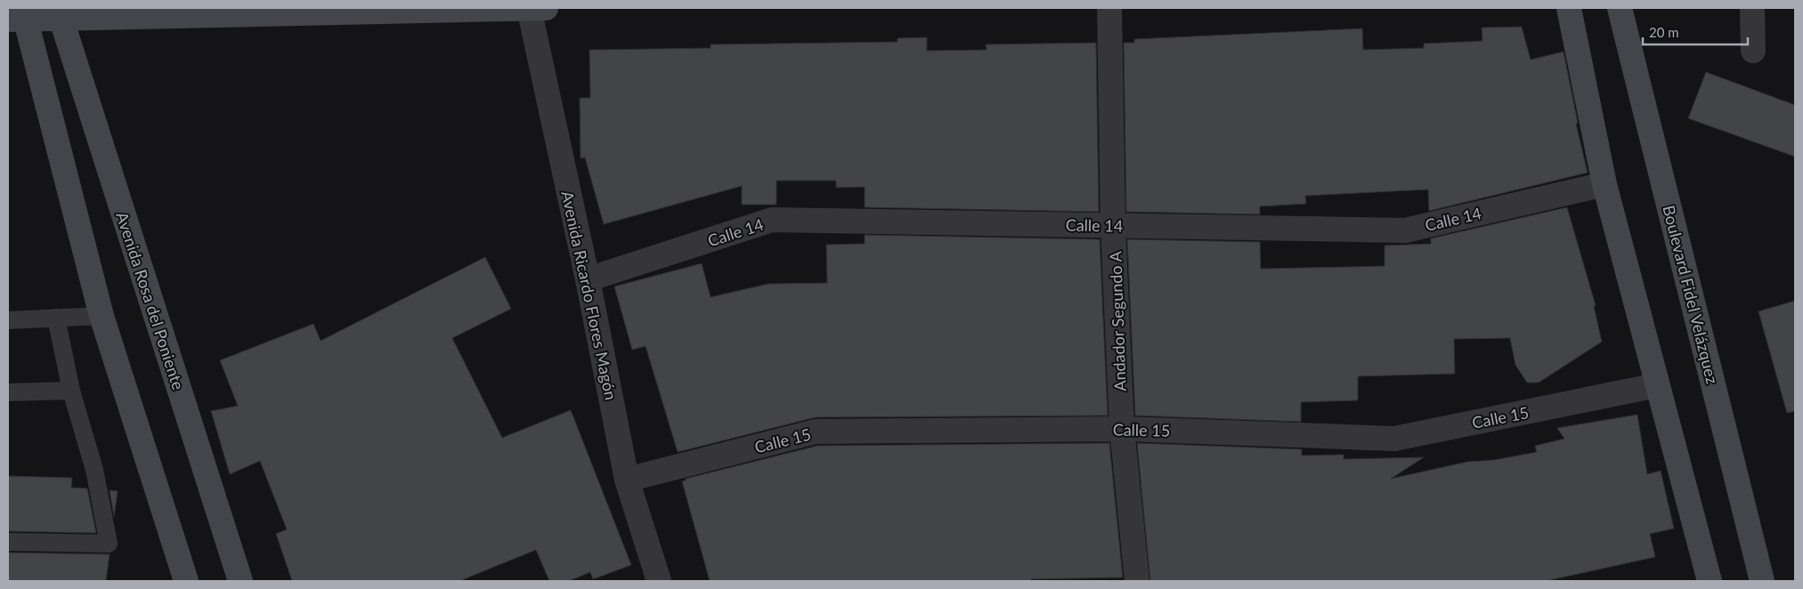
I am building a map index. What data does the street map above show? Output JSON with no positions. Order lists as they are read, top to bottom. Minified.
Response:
{"streets":{"street":["Calle 14","Boulevard Fidel Velázquez","Avenida Ricardo Flores Magón","Avenida Rosa del Poniente","Andador Segundo A","Calle 15"]},"crossings":[["Calle 14","Avenida Ricardo Flores Magón"],["Calle 14","Andador Segundo A"],["Avenida Ricardo Flores Magón","Calle 15"],["Andador Segundo A","Calle 15"]],"scale_bar":"20 m"}
